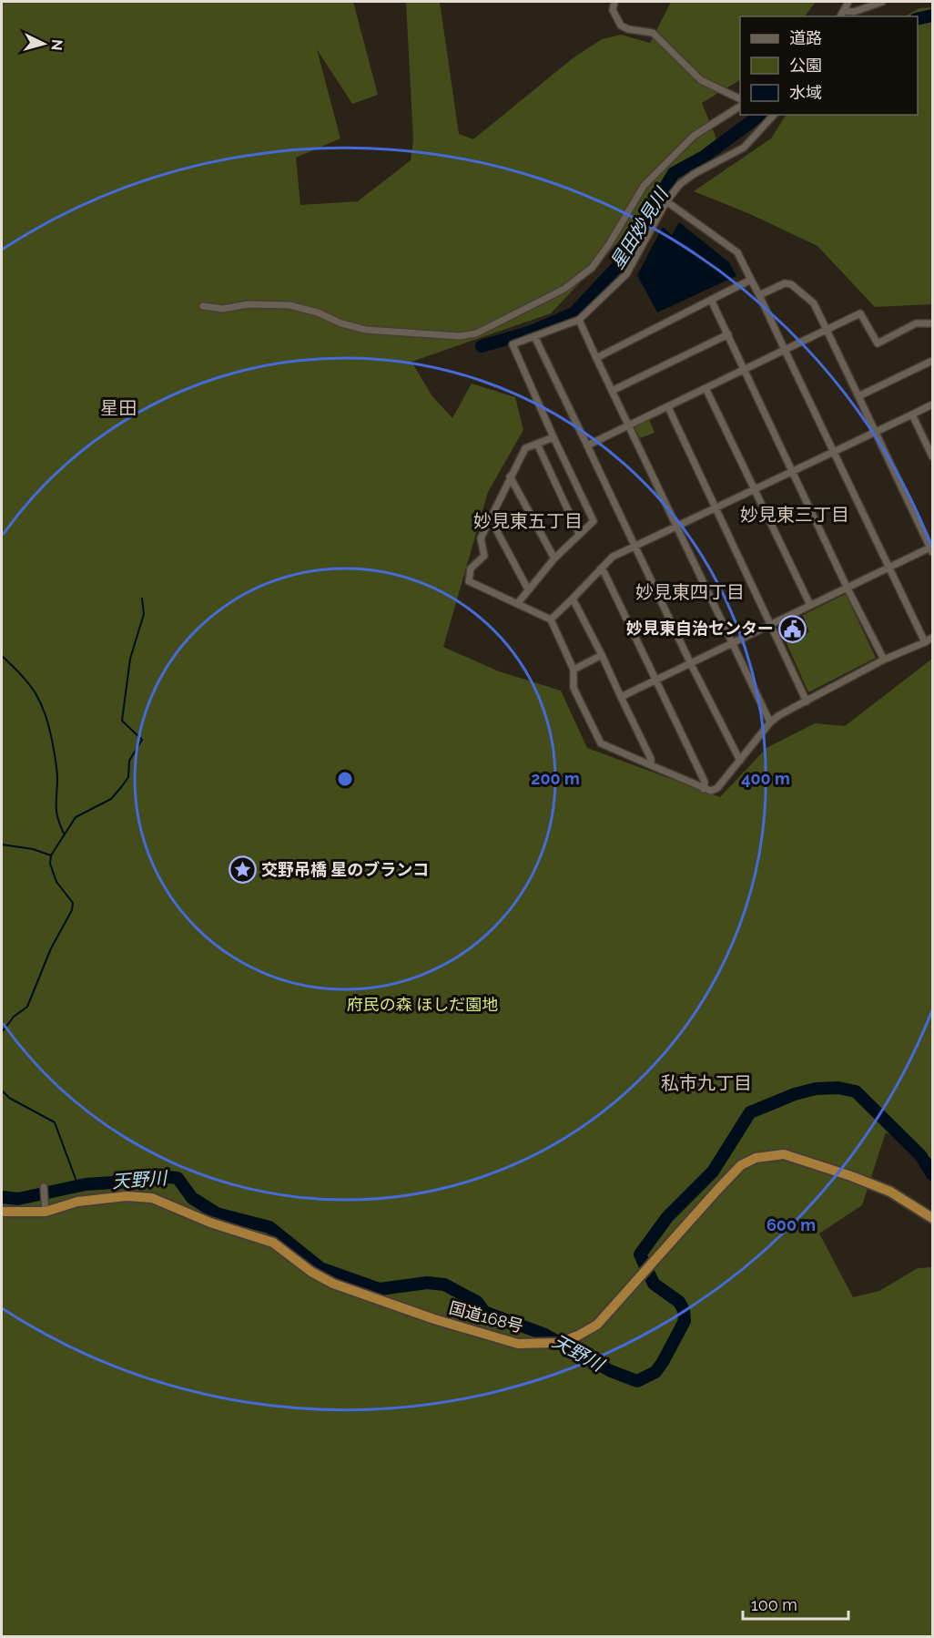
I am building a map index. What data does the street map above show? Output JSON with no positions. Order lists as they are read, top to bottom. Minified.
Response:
{"streets":{"highway":["国道168号"]},"districts":["星田","妙見東三丁目","妙見東五丁目","妙見東四丁目","私市九丁目"],"water":["星田妙見川","天野川"],"parks":["府民の森 ほしだ園地"],"places":{"public building":["妙見東自治センター"],"place":["交野吊橋 星のブランコ"]},"legend":["道路","公園","水域"],"scale_bar":"100 m","north":"right","rings":["200 m","400 m","600 m"]}
